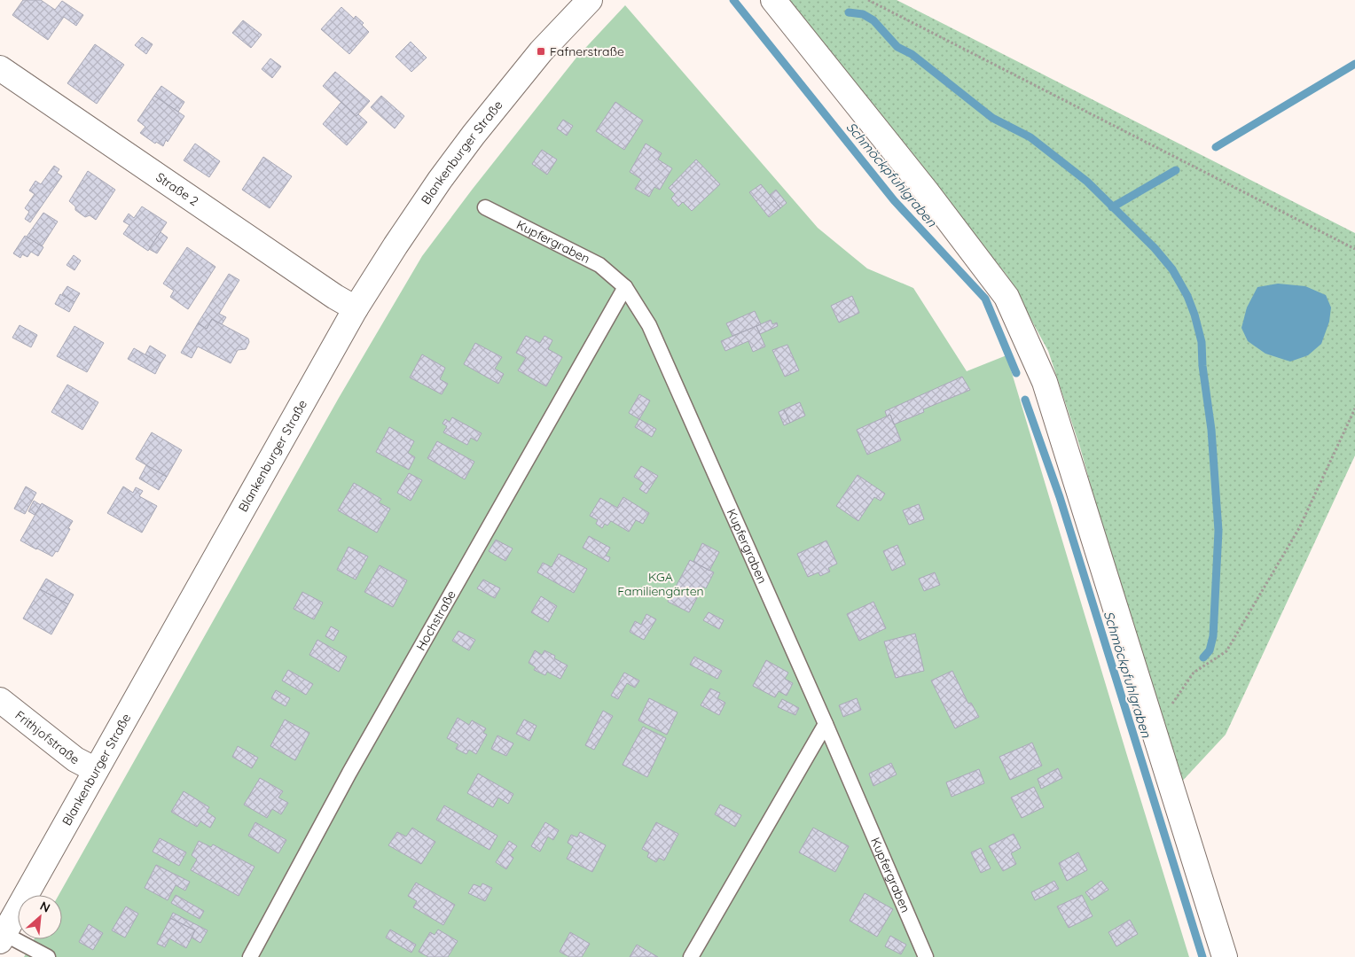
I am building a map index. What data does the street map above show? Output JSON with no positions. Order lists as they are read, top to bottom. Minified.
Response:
{"streets":{"street":["Blankenburger Straße","Straße 2","Frithjofstraße"],"lane":["Kupfergraben","Hochstraße"]},"crossings":[["Blankenburger Straße","Straße 2"],["Blankenburger Straße","Frithjofstraße"],["Kupfergraben","Hochstraße"]],"water":["Schmöckpfuhlgraben"],"parks":["KGA Familiengärten"],"places":{"transit":["Fafnerstraße"]},"north":"top right"}
